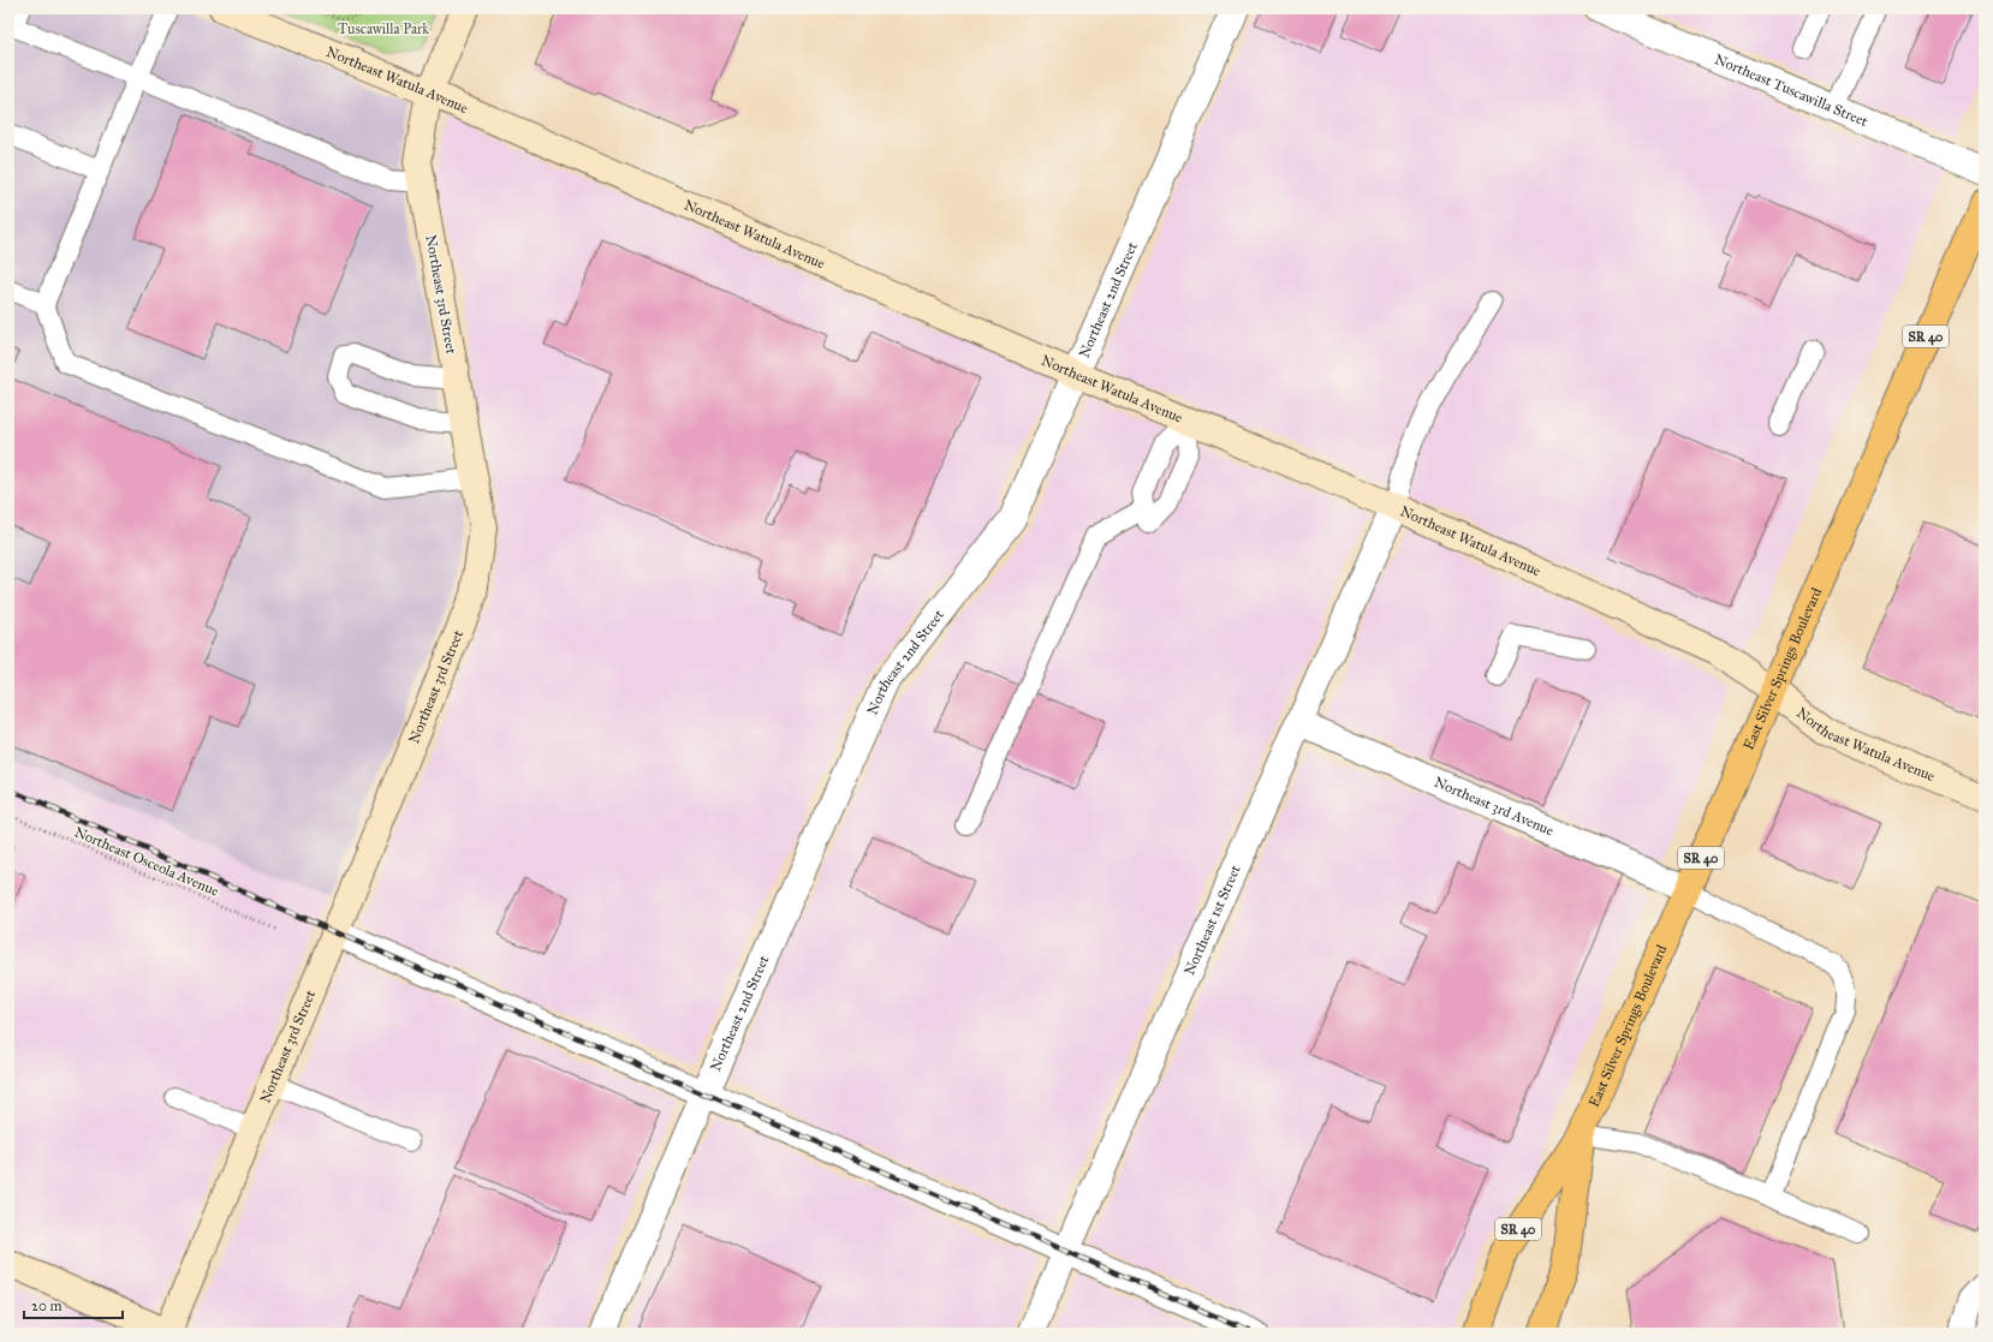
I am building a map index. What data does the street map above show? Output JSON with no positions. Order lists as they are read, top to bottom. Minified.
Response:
{"streets":{"main road":["SR 40","East Silver Springs Boulevard"],"street":["Northeast Watula Avenue","Northeast Tuscawilla Street","Northeast 3rd Street","Northeast 2nd Street","Northeast 3rd Avenue","Northeast 1st Street"],"path":["Northeast Osceola Avenue"]},"crossings":[["Northeast Watula Avenue","Northeast 3rd Street"],["Northeast Watula Avenue","Northeast 2nd Street"],["Northeast Watula Avenue","East Silver Springs Boulevard"],["Northeast Watula Avenue","Northeast 1st Street"],["East Silver Springs Boulevard","Northeast 3rd Avenue"],["Northeast 3rd Avenue","Northeast 1st Street"]],"parks":["Tuscawilla Park"],"scale_bar":"20 m"}
